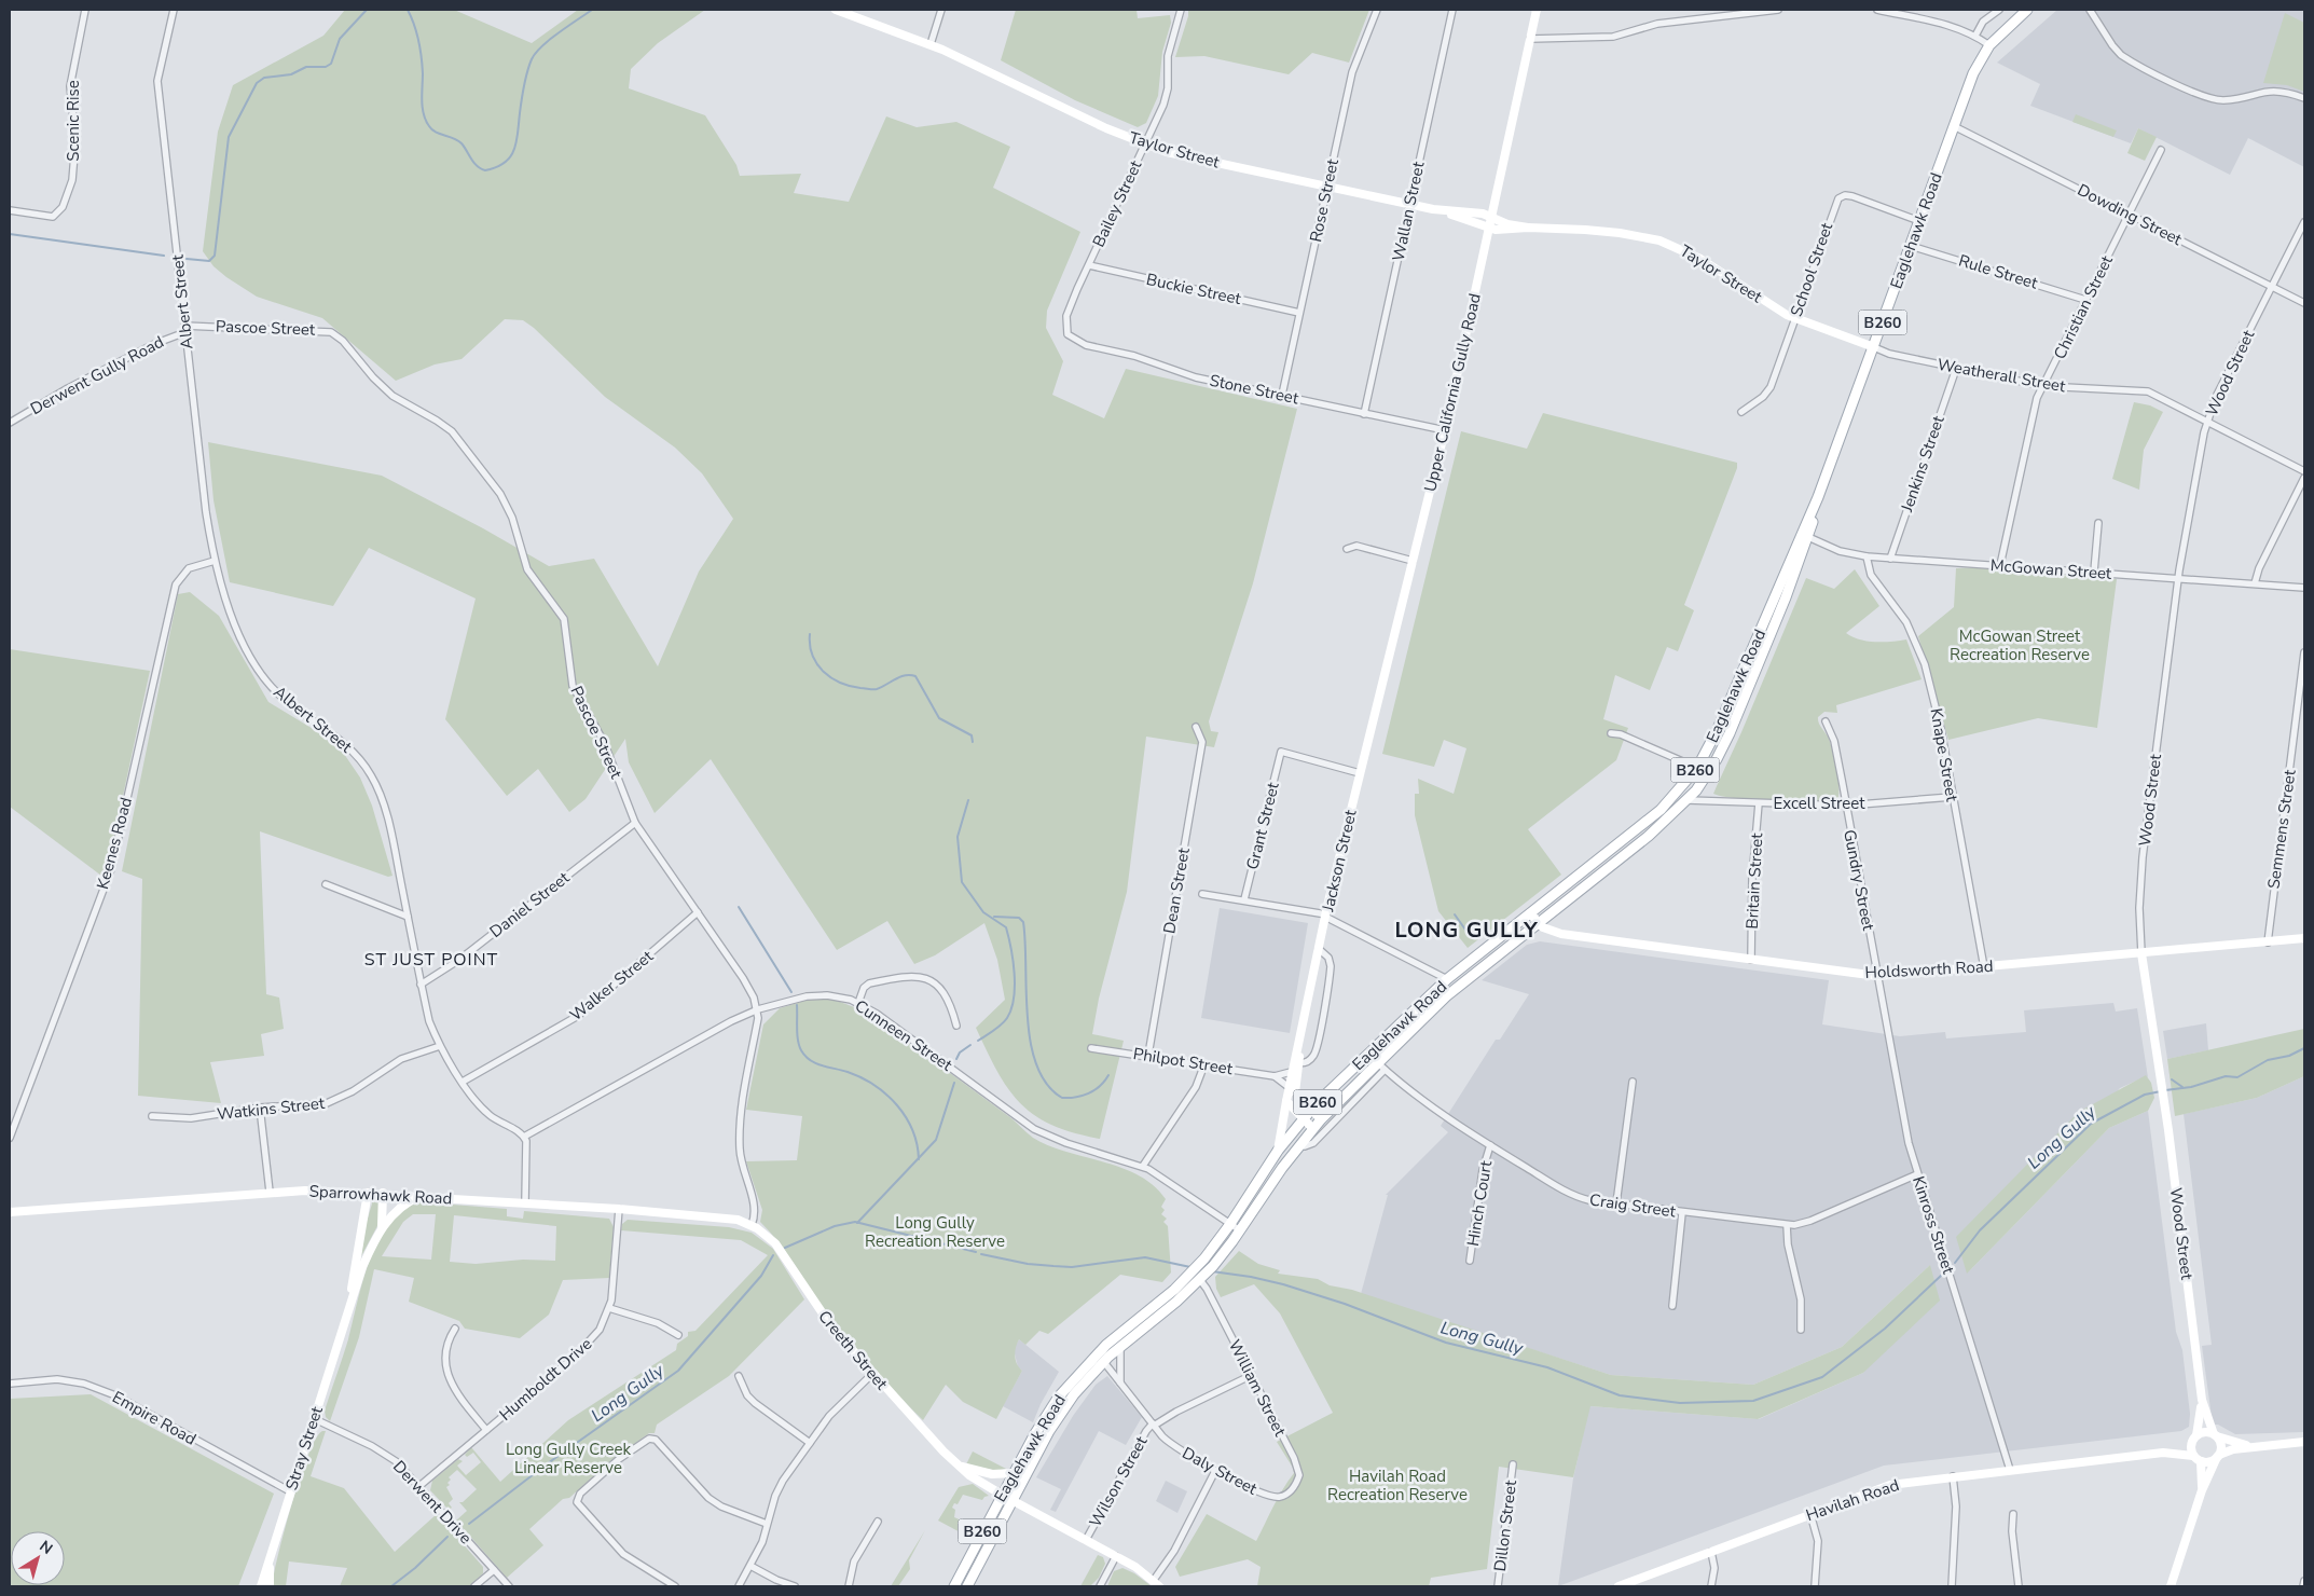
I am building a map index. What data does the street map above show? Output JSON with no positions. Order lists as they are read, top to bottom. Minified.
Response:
{"streets":{"main road":["Eaglehawk Road","B260","Creeth Street"],"street":["Scenic Rise","Taylor Street","Rose Street","Bailey Street","Wallan Street","Dowding Street","School Street","Rule Street","Buckie Street","Albert Street","Christian Street","Pascoe Street","Wood Street","Derwent Gully Road","Weatherall Street","Stone Street","Upper California Gully Road","Jenkins Street","McGowan Street","Knape Street","Excell Street","Grant Street","Semmens Street","Keenes Road","Jackson Street","Gundry Street","Britain Street","Dean Street","Daniel Street","Holdsworth Road","Walker Street","Cunneen Street","Philpot Street","Watkins Street","Sparrowhawk Road","Hinch Court","Craig Street","Kinross Street","Humboldt Drive","William Street","Empire Road","Stray Street","Daly Street","Wilson Street","Havilah Road","Derwent Drive","Dillon Street"]},"crossings":[["Taylor Street","Rose Street"],["Taylor Street","Bailey Street"],["Taylor Street","Wallan Street"],["Taylor Street","Eaglehawk Road"],["Taylor Street","School Street"],["Taylor Street","Weatherall Street"],["Taylor Street","Upper California Gully Road"],["Rose Street","Buckie Street"],["Rose Street","Stone Street"],["Bailey Street","Buckie Street"],["Bailey Street","Stone Street"],["Wallan Street","Stone Street"],["Dowding Street","Eaglehawk Road"],["Dowding Street","Christian Street"],["Dowding Street","Wood Street"],["Eaglehawk Road","School Street"],["Eaglehawk Road","Rule Street"],["Eaglehawk Road","Weatherall Street"],["Eaglehawk Road","McGowan Street"],["Eaglehawk Road","Excell Street"],["Eaglehawk Road","Jackson Street"],["Eaglehawk Road","Holdsworth Road"],["Eaglehawk Road","Cunneen Street"],["Eaglehawk Road","Craig Street"],["Eaglehawk Road","Creeth Street"],["Eaglehawk Road","William Street"],["Eaglehawk Road","Daly Street"],["Rule Street","Christian Street"],["Albert Street","Pascoe Street"],["Albert Street","Derwent Gully Road"],["Albert Street","Keenes Road"],["Albert Street","Daniel Street"],["Albert Street","Walker Street"],["Albert Street","Cunneen Street"],["Albert Street","Watkins Street"],["Christian Street","Weatherall Street"],["Christian Street","McGowan Street"],["Pascoe Street","Derwent Gully Road"],["Pascoe Street","Daniel Street"],["Pascoe Street","Walker Street"],["Pascoe Street","Cunneen Street"],["Wood Street","Weatherall Street"],["Wood Street","McGowan Street"],["Wood Street","Holdsworth Road"],["Wood Street","Havilah Road"],["Weatherall Street","Jenkins Street"],["Stone Street","Upper California Gully Road"],["Upper California Gully Road","Grant Street"],["Upper California Gully Road","Jackson Street"],["Jenkins Street","McGowan Street"],["McGowan Street","Knape Street"],["Knape Street","Excell Street"],["Knape Street","Holdsworth Road"],["Excell Street","Gundry Street"],["Excell Street","Britain Street"],["Grant Street","Jackson Street"],["Semmens Street","Holdsworth Road"],["Jackson Street","Philpot Street"],["Gundry Street","Holdsworth Road"],["Gundry Street","Kinross Street"],["Britain Street","Holdsworth Road"],["Dean Street","Philpot Street"],["Holdsworth Road","Kinross Street"],["Sparrowhawk Road","Creeth Street"],["Sparrowhawk Road","Humboldt Drive"],["Sparrowhawk Road","Stray Street"],["Hinch Court","Craig Street"],["Craig Street","Kinross Street"],["Kinross Street","Havilah Road"],["Creeth Street","Wilson Street"],["Humboldt Drive","Derwent Drive"],["William Street","Daly Street"],["William Street","Wilson Street"],["Empire Road","Stray Street"],["Stray Street","Derwent Drive"],["Daly Street","Wilson Street"]],"districts":["LONG GULLY","ST JUST POINT"],"water":["Long Gully"],"parks":["McGowan Street Recreation Reserve","Long Gully Recreation Reserve","Long Gully Creek Linear Reserve","Havilah Road Recreation Reserve"],"north":"top right"}
